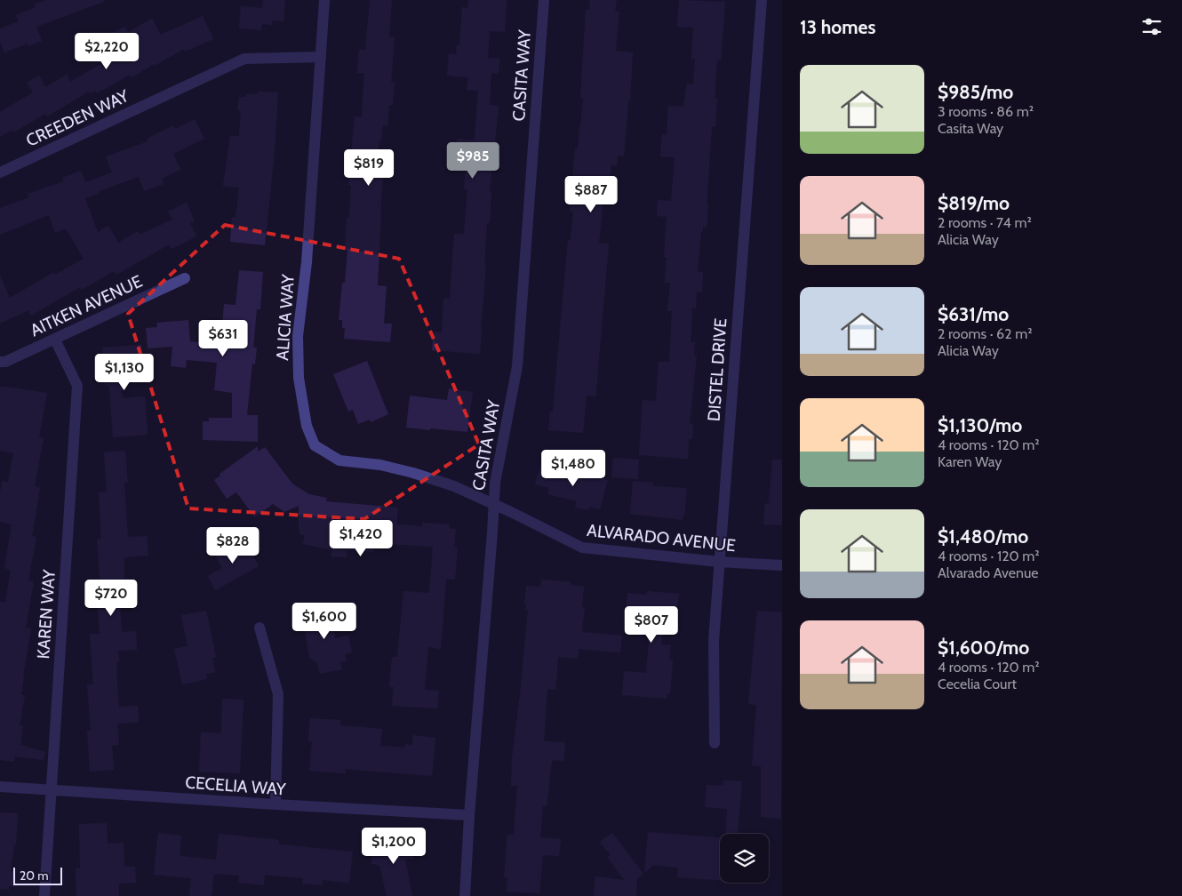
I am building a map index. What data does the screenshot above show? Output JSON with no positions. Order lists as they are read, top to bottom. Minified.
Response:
{"streets":{"street":["CASITA WAY","CREEDEN WAY","AITKEN AVENUE","ALICIA WAY","DISTEL DRIVE","ALVARADO AVENUE","KAREN WAY","CECELIA WAY"]},"crossings":[["CASITA WAY","ALICIA WAY"],["CASITA WAY","ALVARADO AVENUE"],["CASITA WAY","CECELIA WAY"],["CREEDEN WAY","ALICIA WAY"],["AITKEN AVENUE","KAREN WAY"],["ALICIA WAY","ALVARADO AVENUE"],["DISTEL DRIVE","ALVARADO AVENUE"],["KAREN WAY","CECELIA WAY"]],"scale_bar":"20 m","page":{"heading":"13 homes","price":["$2,220","$985","$819","$887","$631","$1,130","$1,480","$1,420","$828","$720","$1,600","$807","$1,200"],"list":[{"name":"$985/mo","note":"3 rooms · 86 m² · Casita Way"},{"name":"$819/mo","note":"2 rooms · 74 m² · Alicia Way"},{"name":"$631/mo","note":"2 rooms · 62 m² · Alicia Way"},{"name":"$1,130/mo","note":"4 rooms · 120 m² · Karen Way"},{"name":"$1,480/mo","note":"4 rooms · 120 m² · Alvarado Avenue"},{"name":"$1,600/mo","note":"4 rooms · 120 m² · Cecelia Court"}],"scale":"20 m"}}
